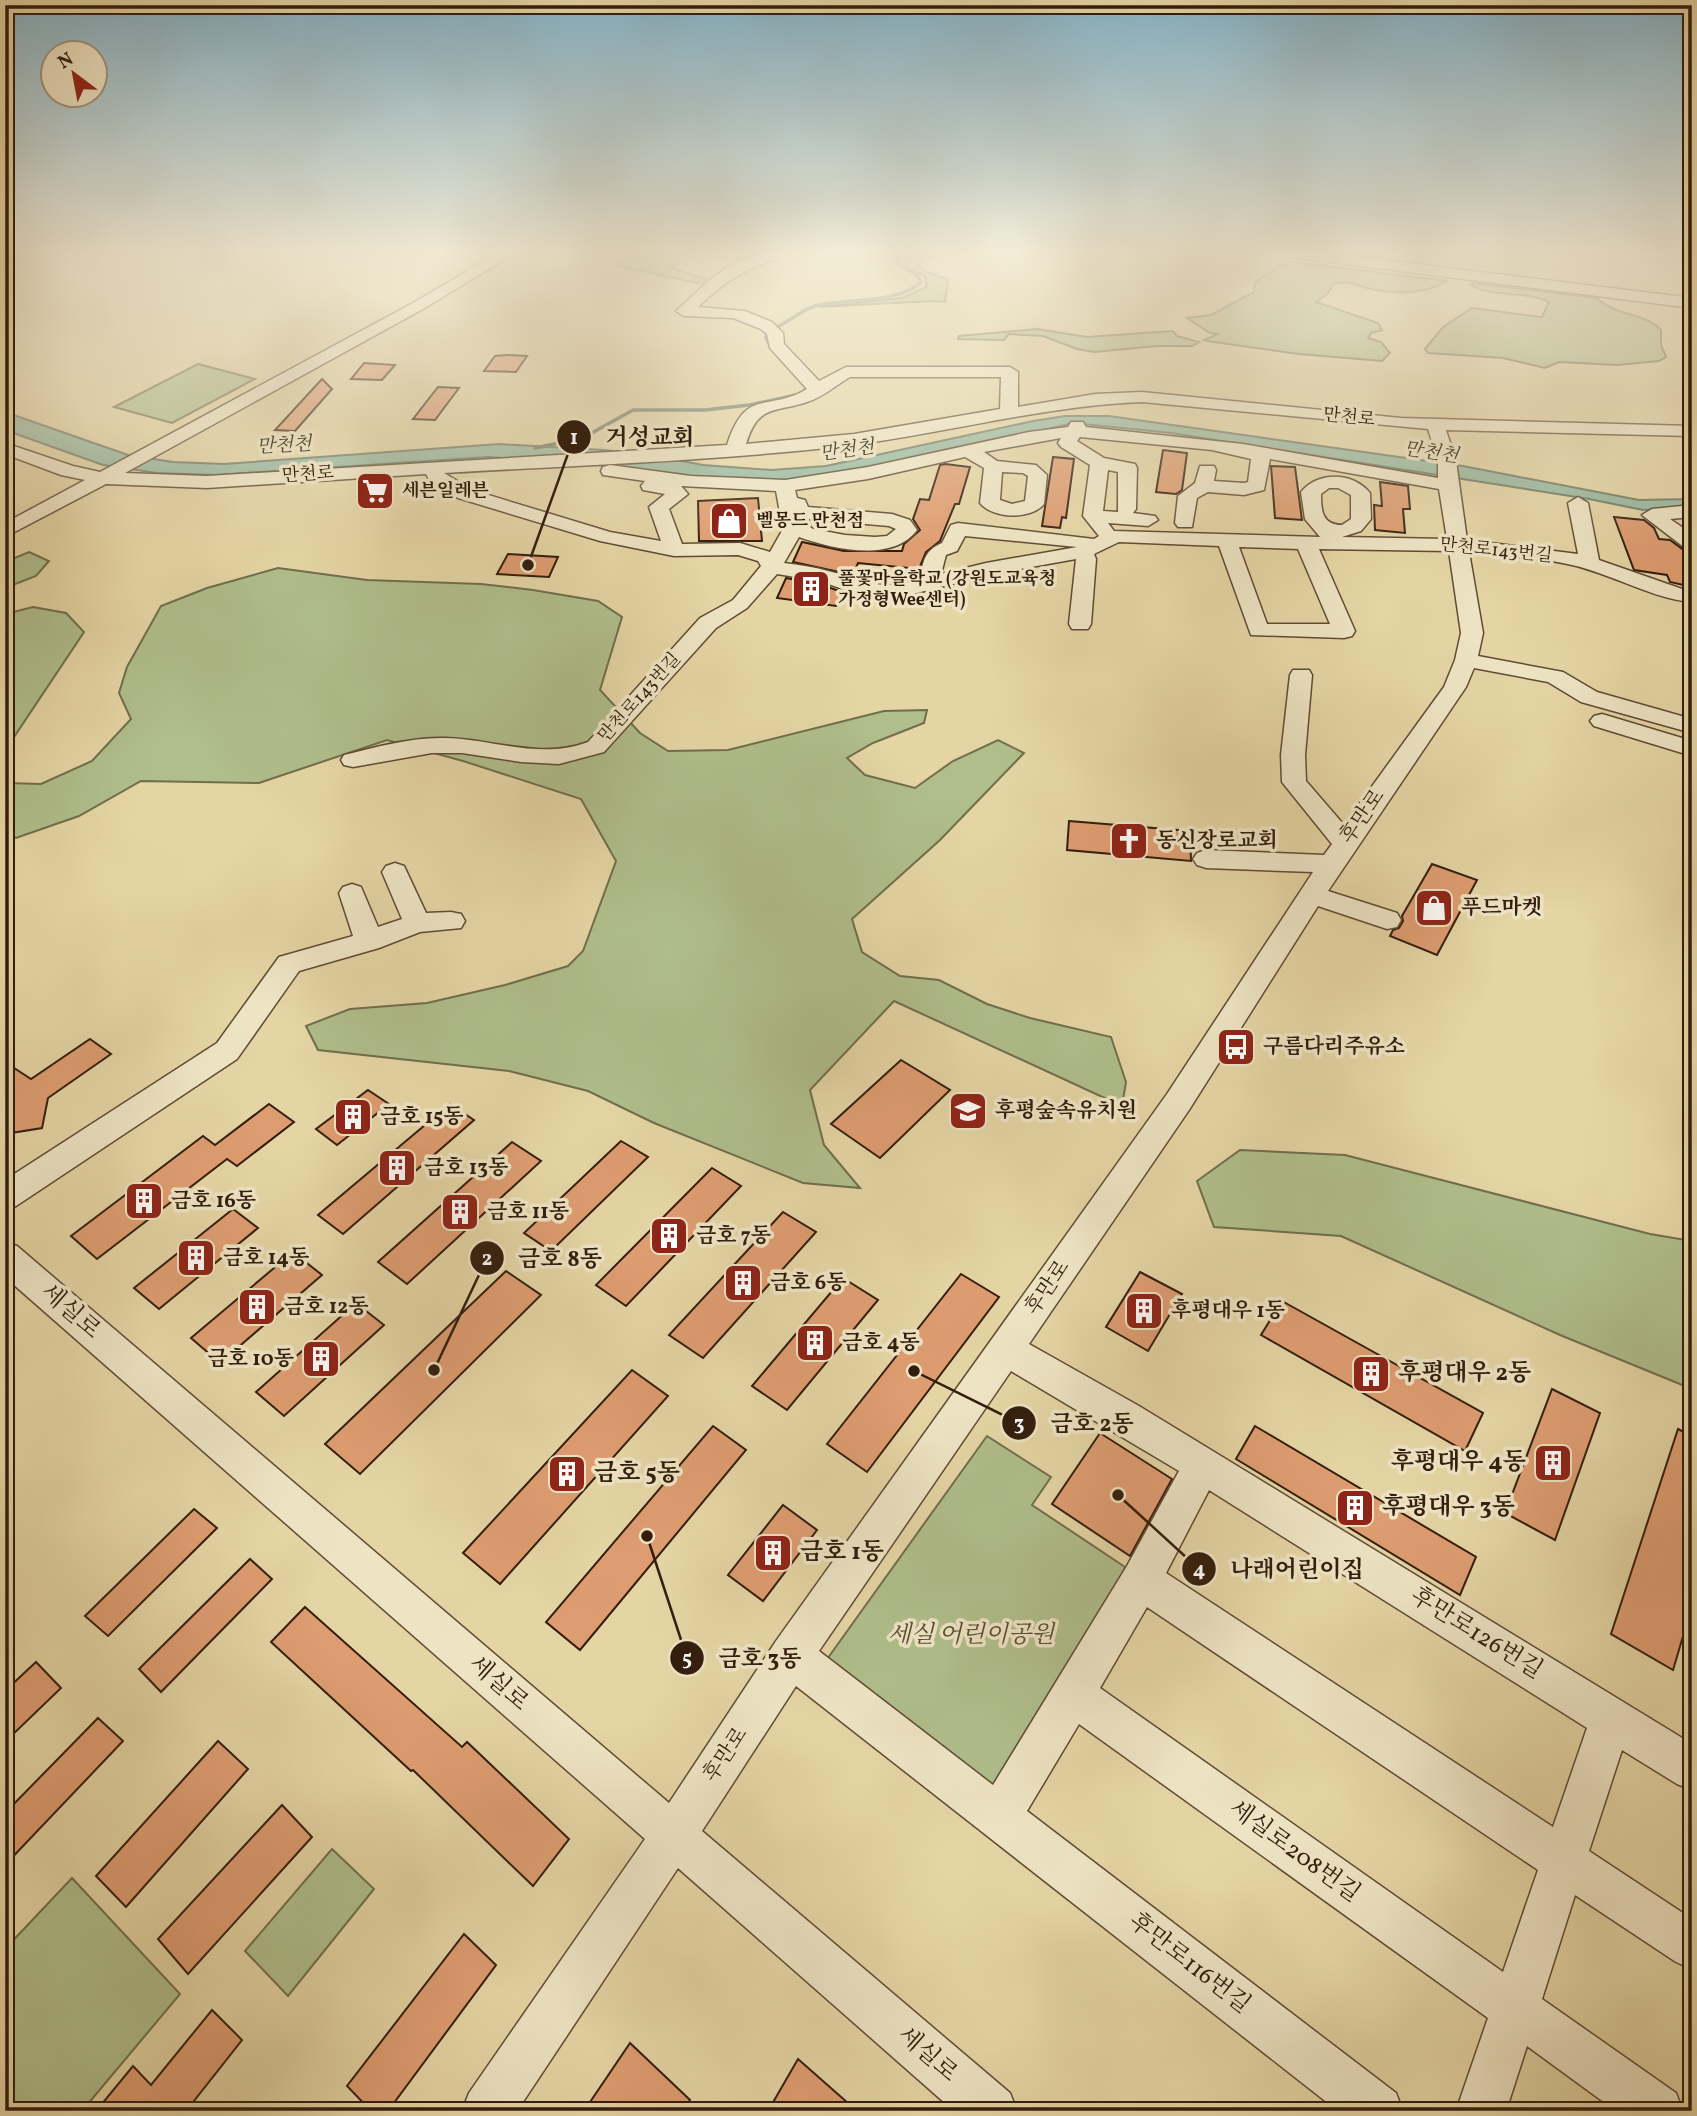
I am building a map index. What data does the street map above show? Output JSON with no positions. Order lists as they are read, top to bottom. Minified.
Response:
{"streets":{"street":["만천로","만천로143번길","후만로","세실로","후만로126번길","세실로208번길","후만로116번길"]},"crossings":[["만천로","만천로143번길"],["만천로","후만로"],["만천로143번길","후만로"],["후만로","세실로"],["후만로","후만로126번길"],["후만로","후만로116번길"]],"water":["만천천"],"parks":["세실 어린이공원"],"places":{"supermarket":["세븐일레븐"],"shop":["벨몽드 만천점","푸드마켓"],"other":["거성교회","금호 8동","금호 2동","나래어린이집","금호 3동"],"building":["풀꽃마을학교 (강원도교육청 가정형Wee센터)","금호 15동","금호 13동","금호 16동","금호 11동","금호 7동","금호 14동","금호 6동","금호 12동","후평대우 1동","금호 4동","금호 10동","후평대우 2동","후평대우 4동","금호 5동","후평대우 3동","금호 1동"],"church":["동신장로교회"],"bus stop":["구름다리주유소"],"school or university":["후평숲속유치원"]},"north":"top left"}
